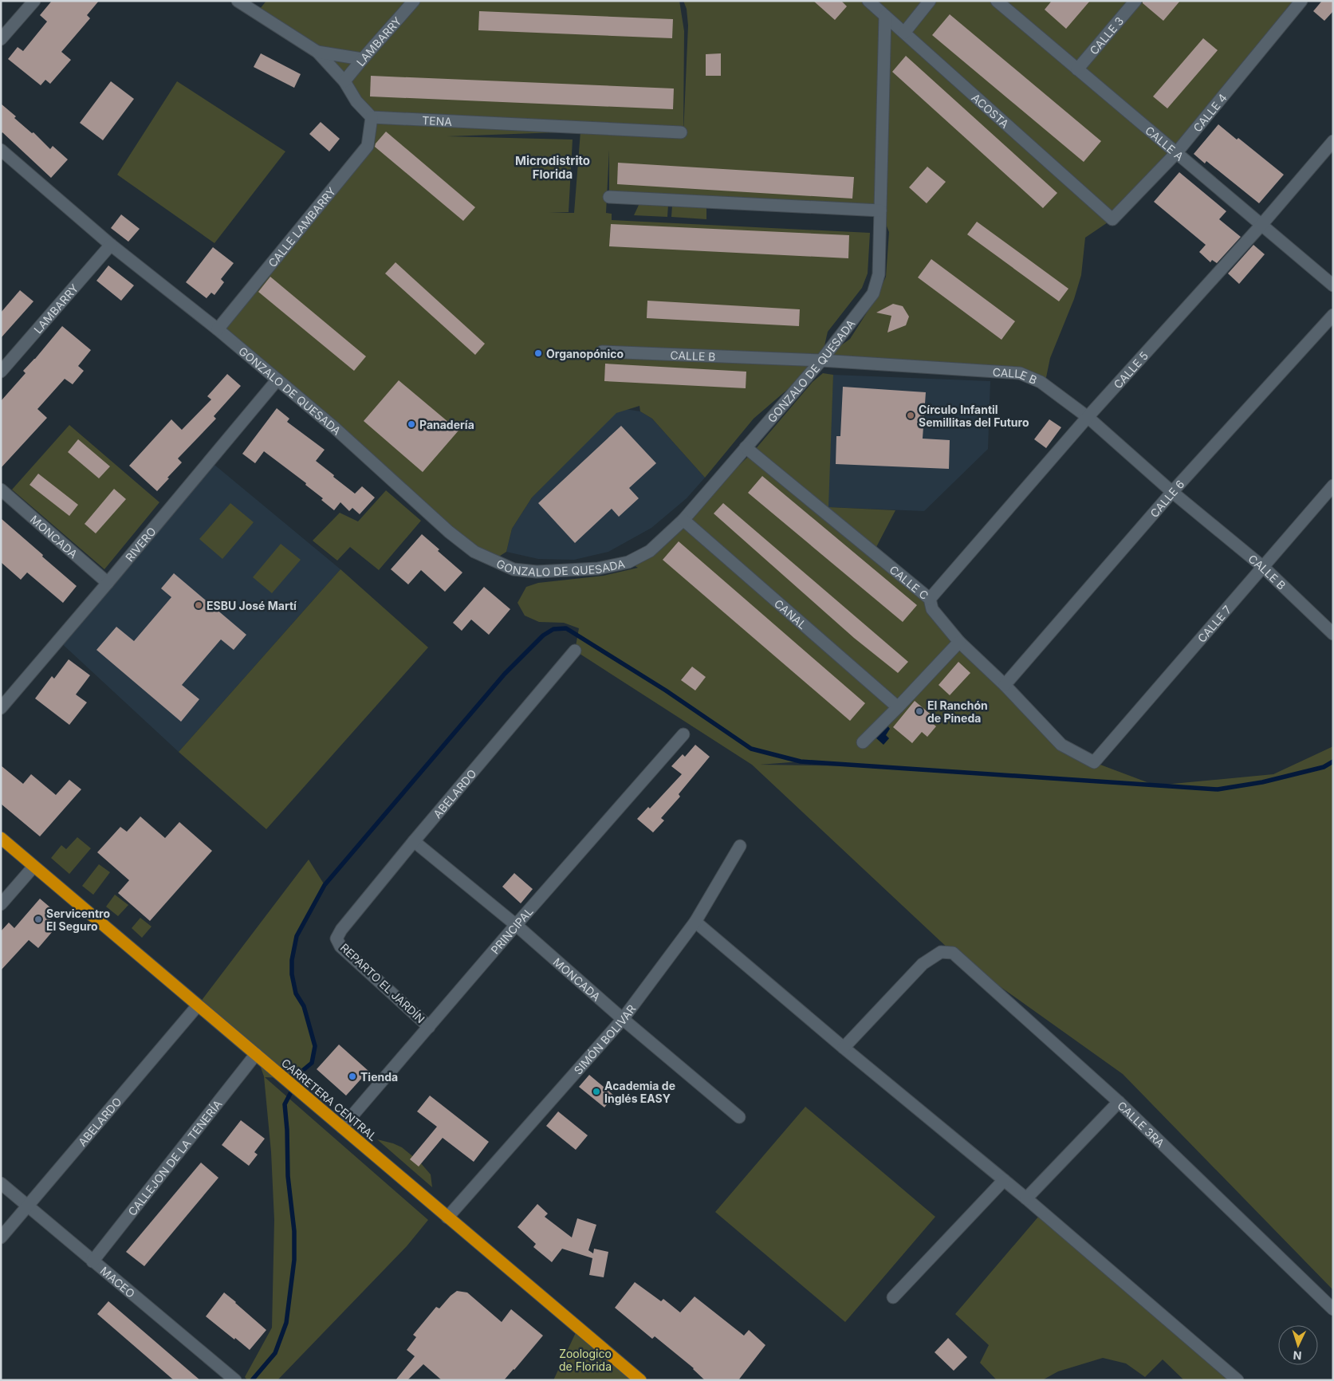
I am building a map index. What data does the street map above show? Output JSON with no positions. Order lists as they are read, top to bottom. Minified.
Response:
{"streets":{"highway":["CARRETERA CENTRAL"],"street":["CALLE 3","LAMBARRY","ACOSTA","CALLE 4","TENA","CALLE A","CALLE LAMBARRY","CALLE B","CALLE 5","GONZALO DE QUESADA","CALLE 6","MONCADA","RIVERO","CALLE C","CANAL","CALLE 7","ABELARDO","PRINCIPAL","REPARTO EL JARDÍN","SIMÓN BOLIVAR","CALLE 3RA","CALLEJON DE LA TENERÍA","MACEO"]},"crossings":[["CALLE 3","CALLE A"],["LAMBARRY","GONZALO DE QUESADA"],["ACOSTA","CALLE 4"],["ACOSTA","GONZALO DE QUESADA"],["CALLE 4","CALLE A"],["TENA","CALLE LAMBARRY"],["CALLE A","CALLE 5"],["CALLE LAMBARRY","GONZALO DE QUESADA"],["CALLE B","CALLE 5"],["CALLE B","GONZALO DE QUESADA"],["CALLE B","CALLE 6"],["CALLE B","CALLE 7"],["CALLE 5","CALLE C"],["GONZALO DE QUESADA","RIVERO"],["GONZALO DE QUESADA","CALLE C"],["GONZALO DE QUESADA","CANAL"],["CALLE 6","CALLE C"],["MONCADA","RIVERO"],["MONCADA","ABELARDO"],["MONCADA","PRINCIPAL"],["MONCADA","SIMÓN BOLIVAR"],["CALLE C","CALLE 7"],["ABELARDO","REPARTO EL JARDÍN"],["ABELARDO","CARRETERA CENTRAL"],["ABELARDO","MACEO"],["PRINCIPAL","REPARTO EL JARDÍN"],["PRINCIPAL","CARRETERA CENTRAL"],["SIMÓN BOLIVAR","CARRETERA CENTRAL"],["CARRETERA CENTRAL","CALLEJON DE LA TENERÍA"],["CALLEJON DE LA TENERÍA","MACEO"]],"districts":["Microdistrito Florida"],"parks":["Zoologico de Florida"],"places":["Organopónico","Círculo Infantil Semillitas del Futuro","Panadería","ESBU José Martí","El Ranchón de Pineda","Servicentro El Seguro","Tienda","Academia de Inglés EASY"],"north":"bottom"}
